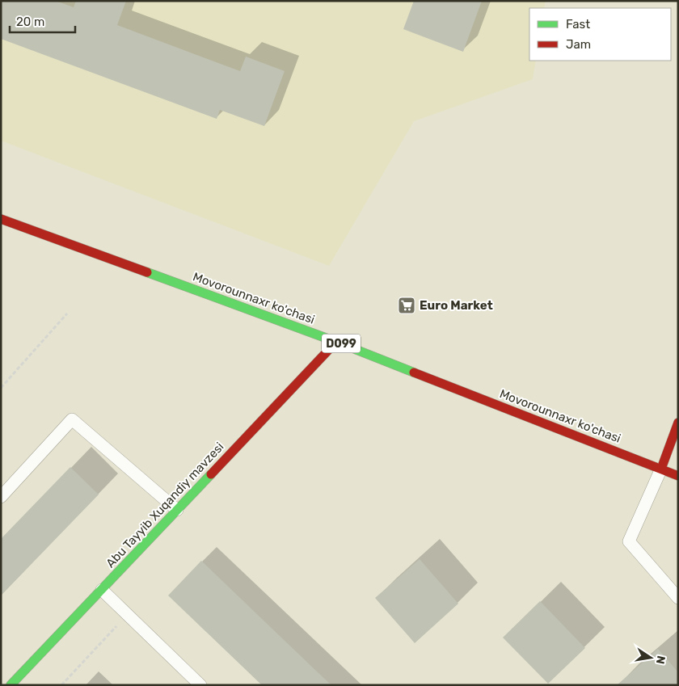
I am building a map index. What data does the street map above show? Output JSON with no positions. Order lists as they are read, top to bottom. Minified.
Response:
{"streets":{"main road":["Movorounnaxr ko'chasi","D099","Abu Tayyib Xuqandiy mavzesi"]},"crossings":[["Movorounnaxr ko'chasi","Abu Tayyib Xuqandiy mavzesi"]],"places":{"supermarket":["Euro Market"]},"legend":["Fast","Jam"],"scale_bar":"20 m","north":"right"}
